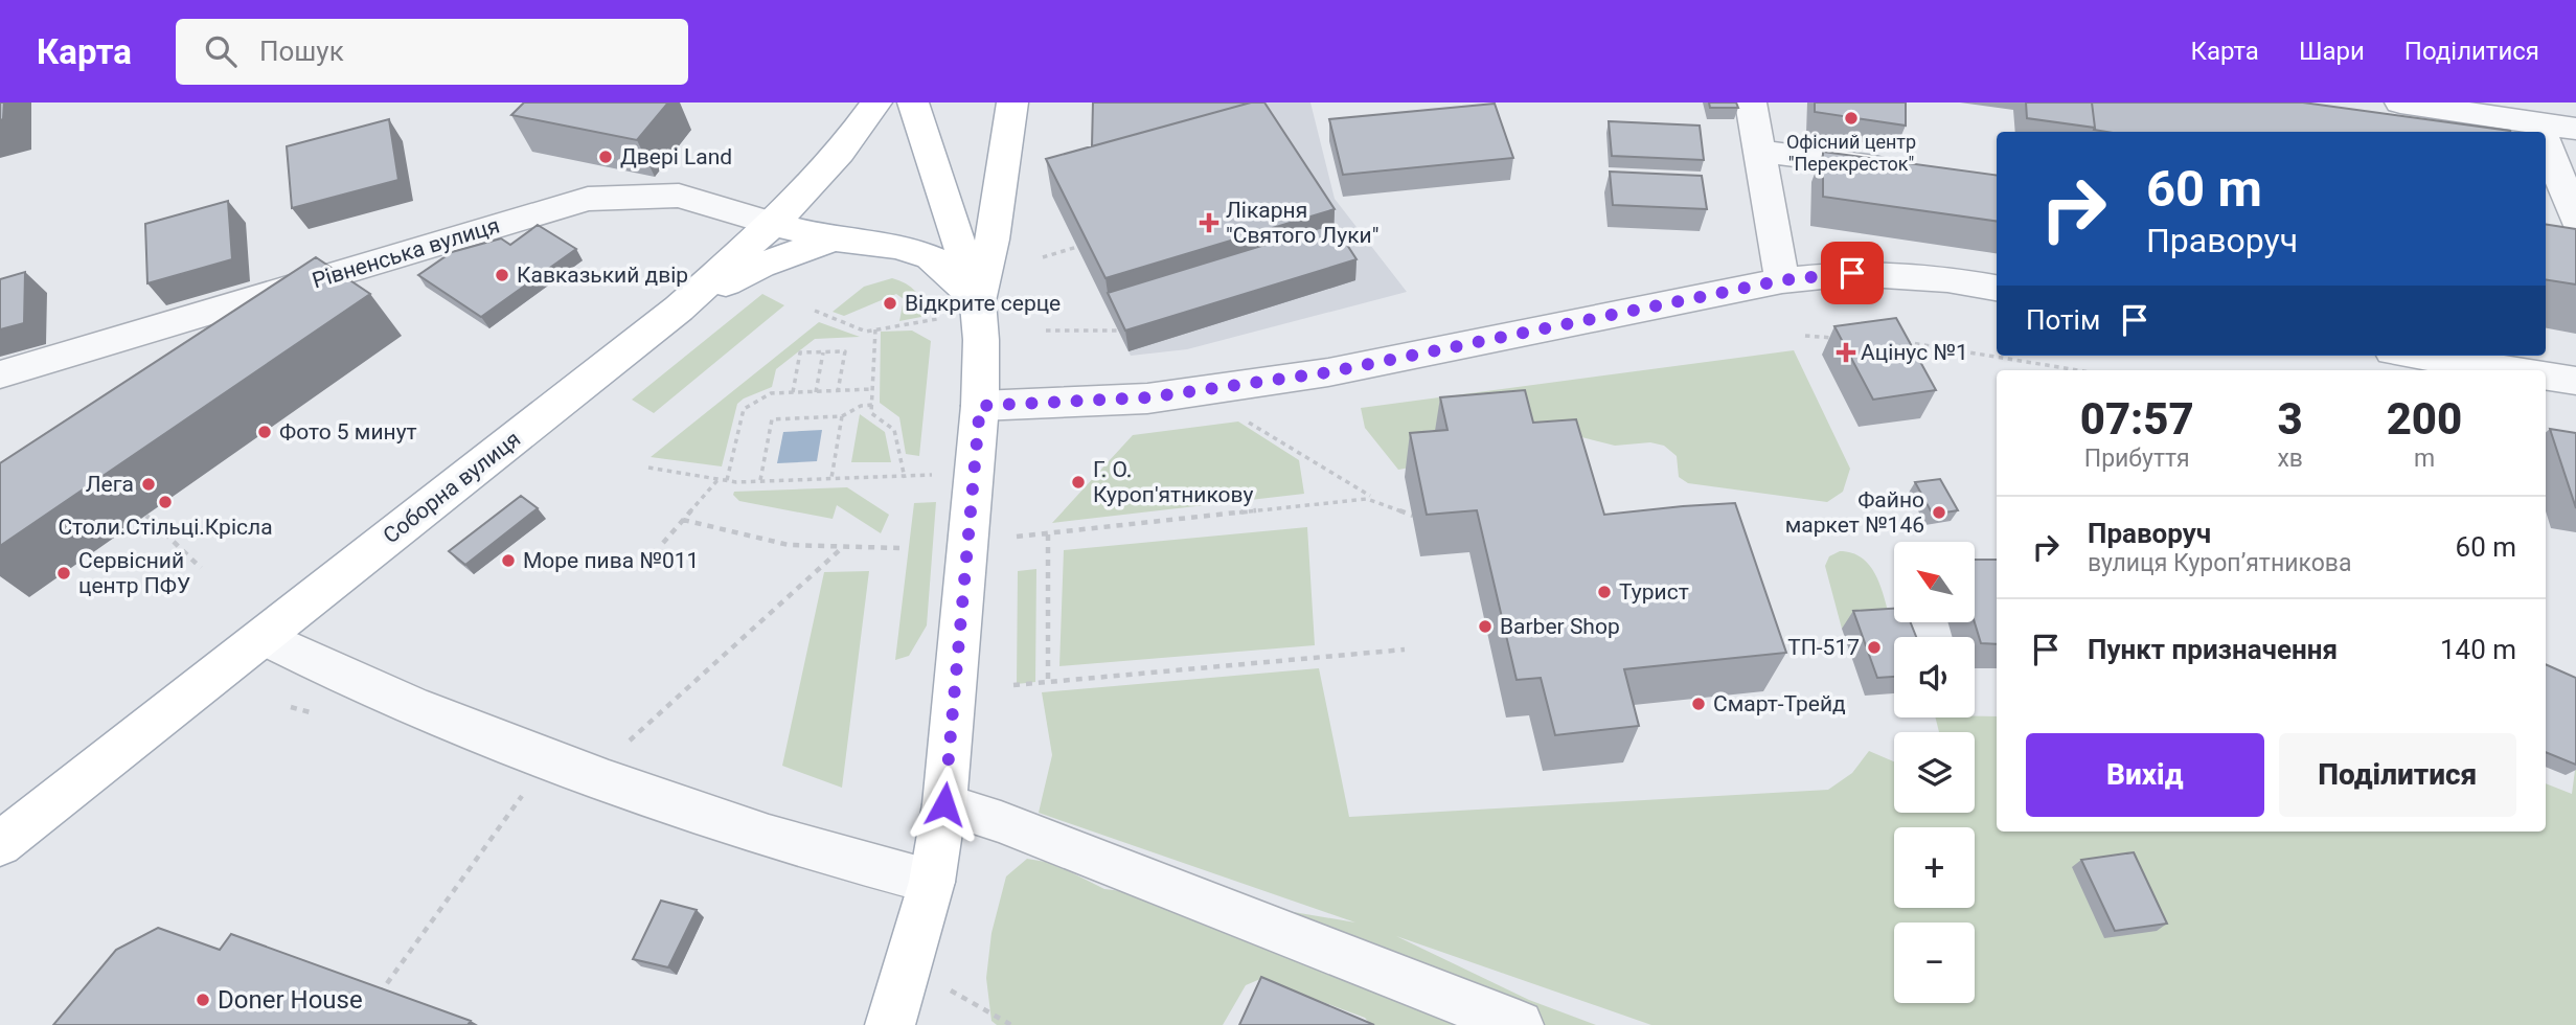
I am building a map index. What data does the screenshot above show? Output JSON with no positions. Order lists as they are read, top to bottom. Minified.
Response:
{"streets":{"main road":["Соборна вулиця"],"street":["Рівненська вулиця"]},"crossings":[["Рівненська вулиця","Соборна вулиця"]],"places":{"other":["Офісний центр \"Перекресток\"","Двері Land","Кавказький двір","Відкрите серце","Фото 5 минут","Г. О. Куроп'ятникову","Лега","Столи.Стільці.Крісла","Файно маркет №146","Море пива №011","Cервісний центр ПФУ","Турист","Barber Shop","ТП-517","Смарт-Трейд","Doner House"],"health":["Лікарня \"Святого Луки\"","Ацінус №1"]},"north":"top left","page":{"header":"Карта","search":"Пошук","nav":["Карта","Шари","Поділитися"],"turn":["60 m","Праворуч"],"then":"Потім","eta":["07:57","Прибуття","3","хв","200","m"],"list":[{"name":"Праворуч","note":"вулиця Куропʼятникова","value":"60 m"},{"name":"Пункт призначення","value":"140 m"}],"map_buttons":["+","−"],"buttons":["Вихід","Поділитися"]}}
